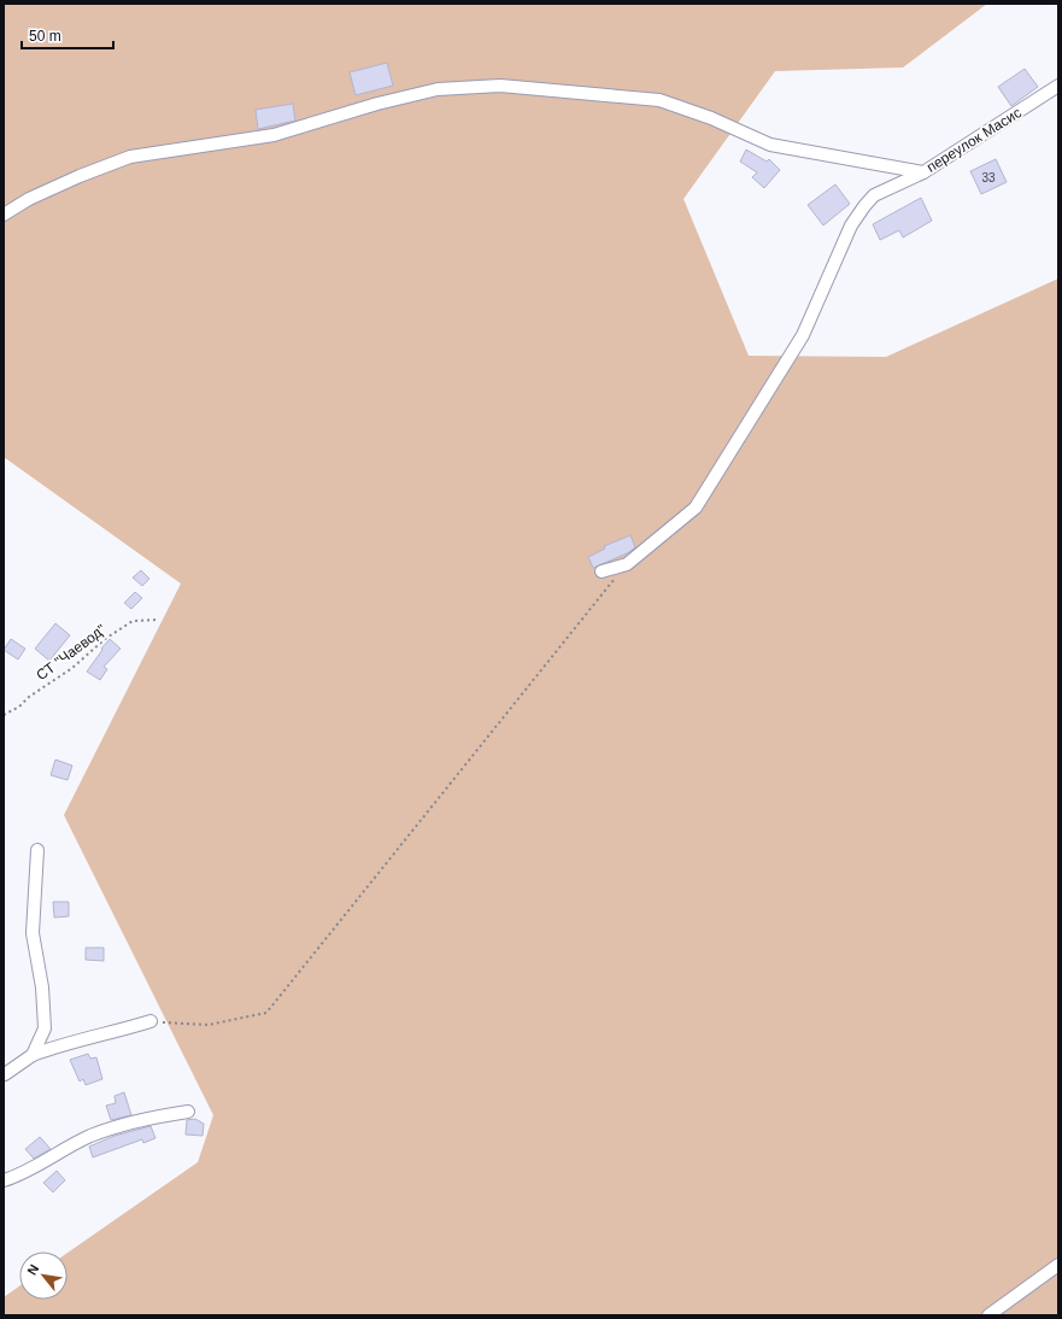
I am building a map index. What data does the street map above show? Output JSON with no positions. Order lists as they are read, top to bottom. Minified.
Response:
{"streets":{"street":["переулок Масис"],"path":["СТ \"Чаевод\""]},"house_numbers":["33"],"scale_bar":"50 m","north":"top left"}
